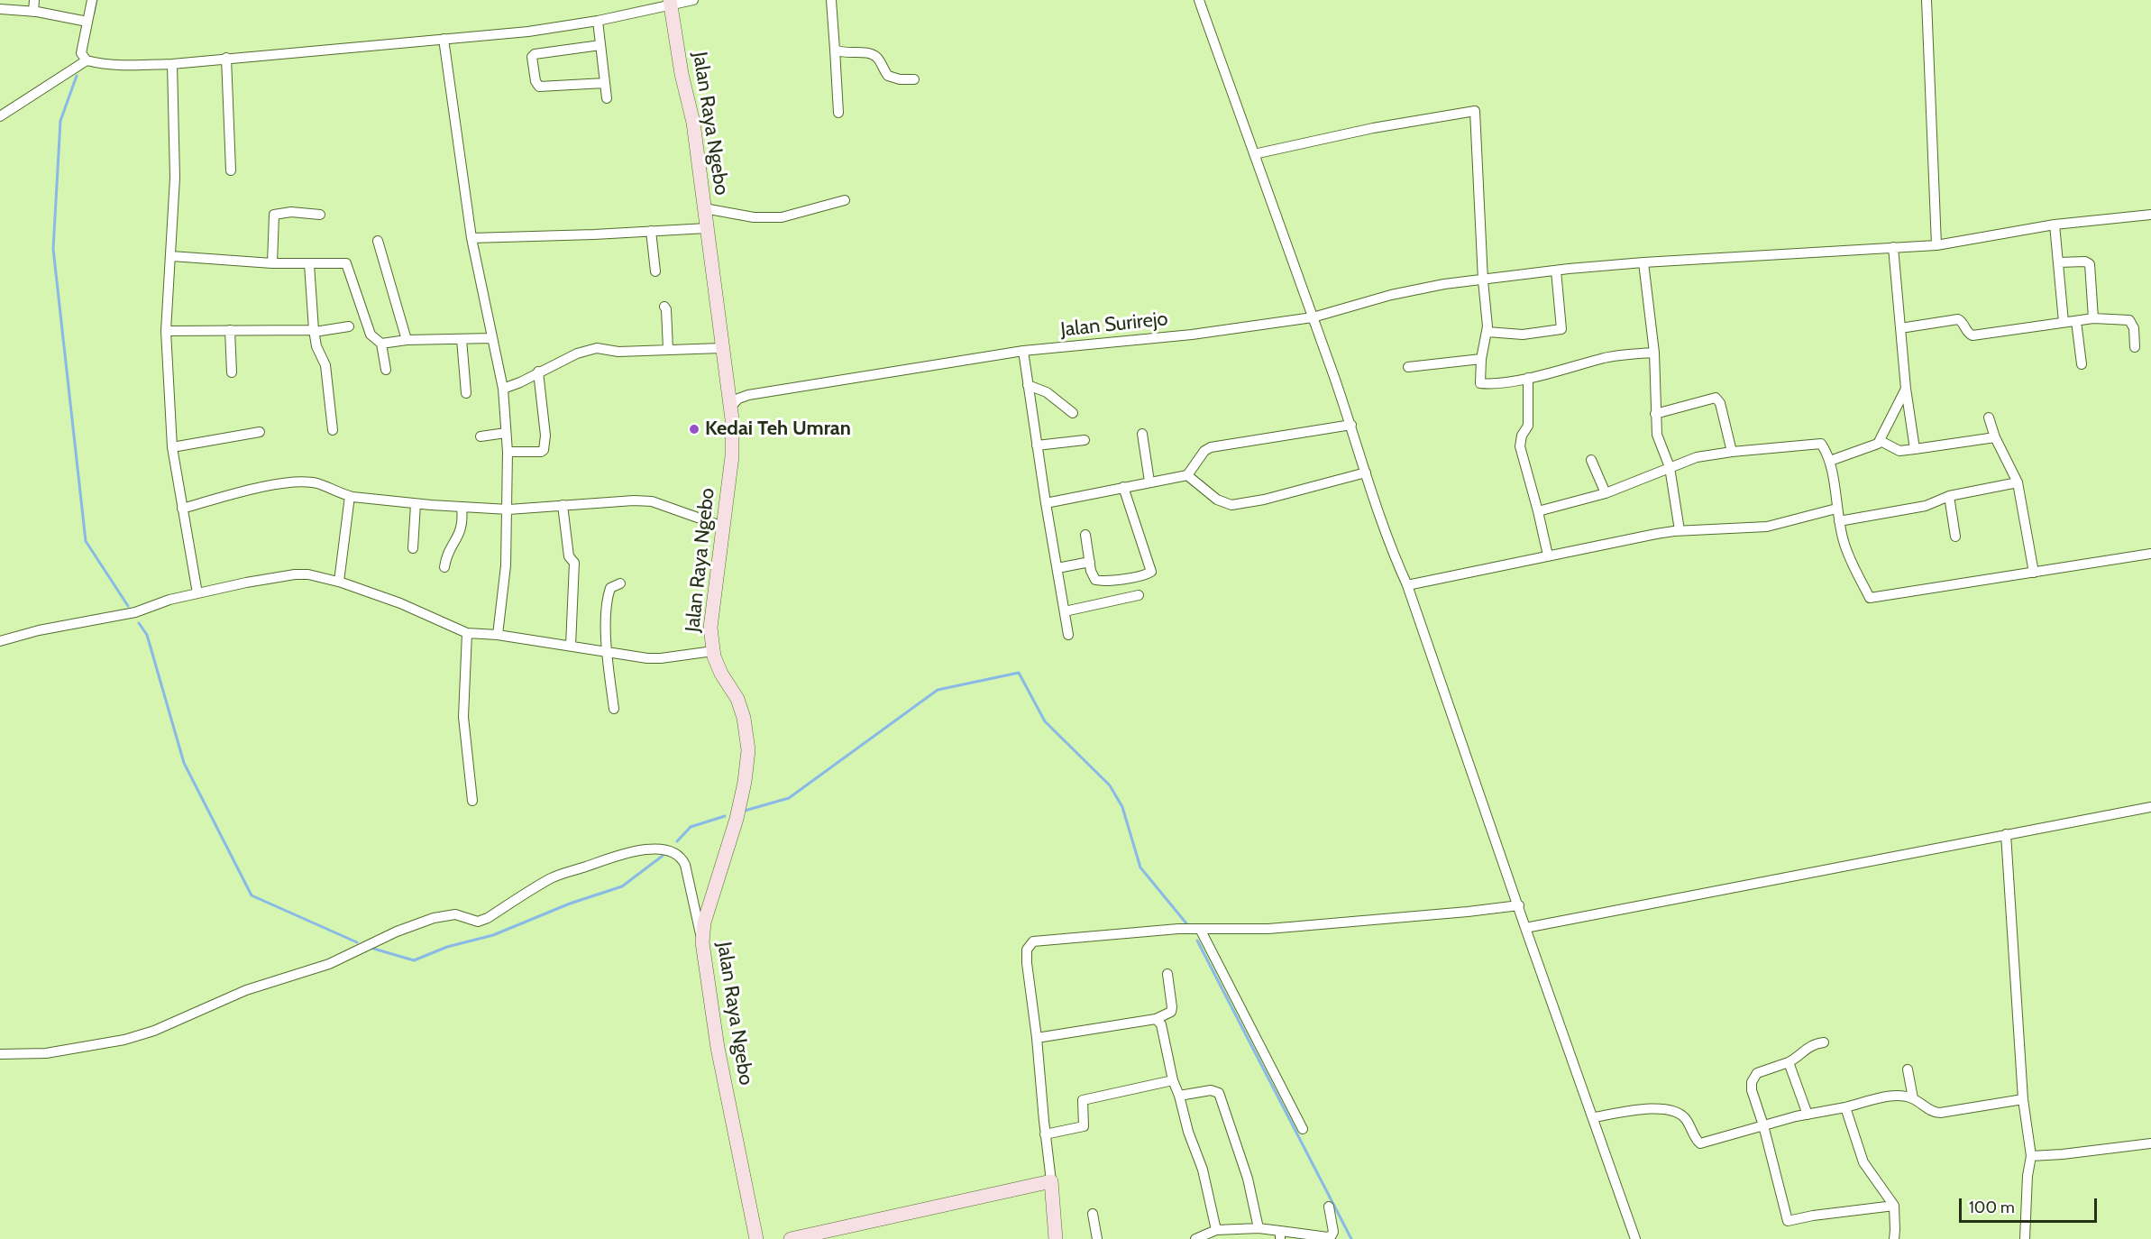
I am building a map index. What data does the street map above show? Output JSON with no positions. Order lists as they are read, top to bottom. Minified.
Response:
{"streets":{"street":["Jalan Raya Ngebo","Jalan Surirejo"]},"crossings":[["Jalan Raya Ngebo","Jalan Surirejo"]],"places":["Kedai Teh Umran"],"scale_bar":"100 m"}
